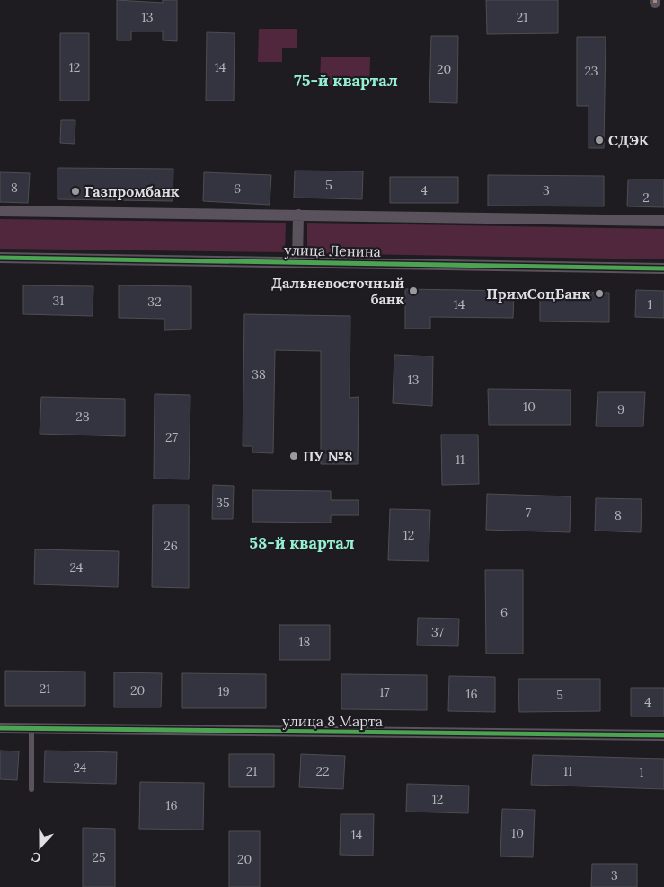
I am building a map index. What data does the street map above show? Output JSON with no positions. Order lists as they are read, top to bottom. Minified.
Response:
{"streets":{"street":["улица Ленина","улица 8 Марта"]},"districts":["75-й квартал","58-й квартал"],"places":["СДЭК","Газпромбанк","Дальневосточный банк","ПримСоцБанк","ПУ №8"],"house_numbers":["13","21","12","14","20","23","5","8","6","4","3","2","31","32","14","1","38","13","10","9","28","27","11","35","7","8","12","26","24","6","37","18","21","20","19","17","16","5","4","24","21","22","11","1","12","16","10","14","25","20","3"],"north":"bottom"}
